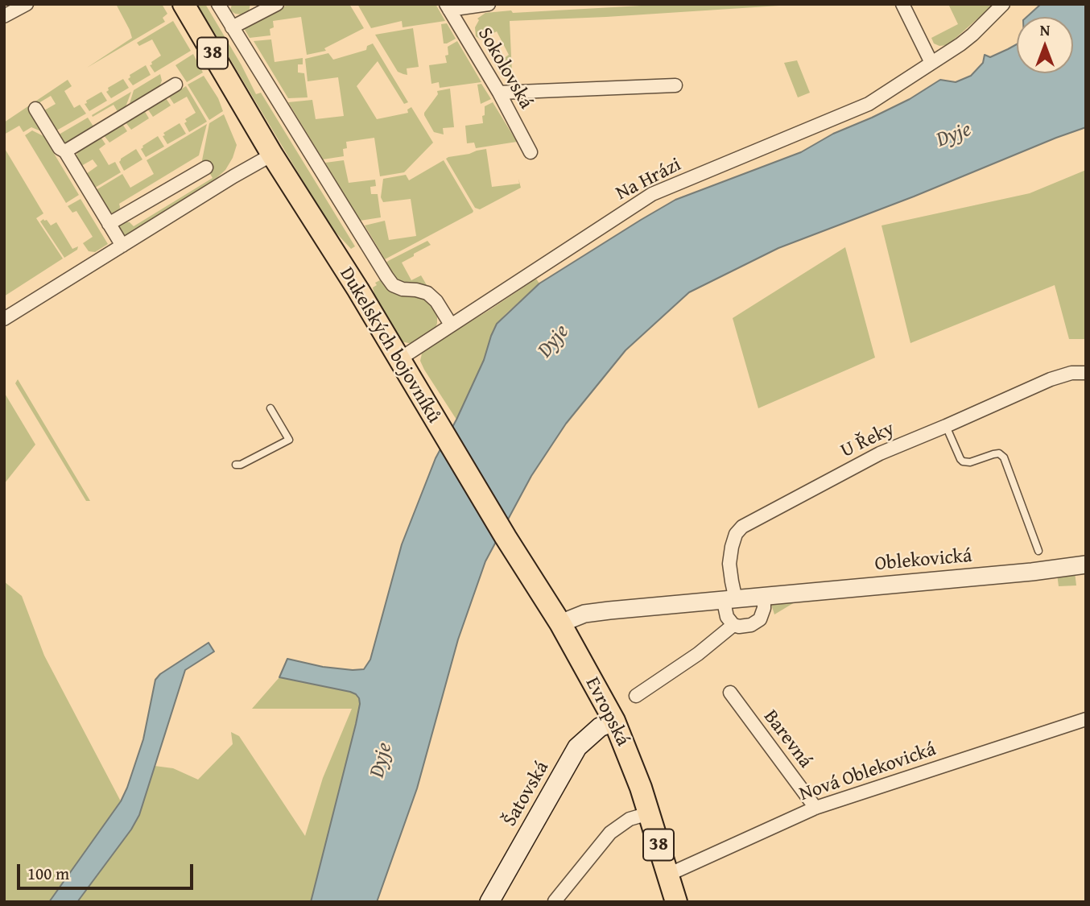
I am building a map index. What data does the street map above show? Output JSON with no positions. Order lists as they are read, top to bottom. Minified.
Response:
{"streets":{"main road":["38","Dukelských bojovníků","Evropská","Šatovská"],"street":["Sokolovská","Na Hrázi","U Řeky","Oblekovická","Barevná","Nová Oblekovická"]},"crossings":[["Na Hrázi","Dukelských bojovníků"],["Dukelských bojovníků","Evropská"],["U Řeky","Oblekovická"],["Oblekovická","Evropská"],["Evropská","Nová Oblekovická"],["Evropská","Šatovská"],["Barevná","Nová Oblekovická"]],"water":["Dyje"],"scale_bar":"100 m","north":"top"}
